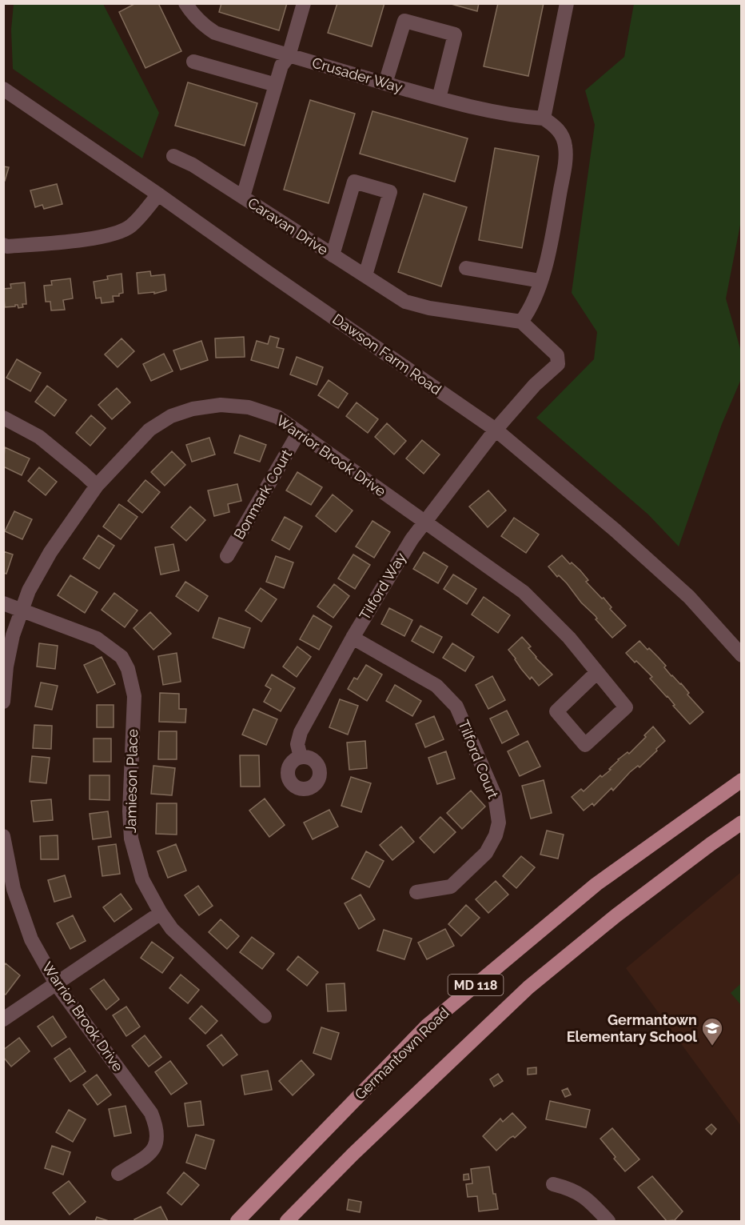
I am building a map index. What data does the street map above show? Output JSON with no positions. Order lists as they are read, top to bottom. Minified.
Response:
{"streets":{"main road":["MD 118","Germantown Road"],"street":["Crusader Way","Caravan Drive","Dawson Farm Road","Warrior Brook Drive","Bonmark Court","Tilford Way","Tilford Court","Jamieson Place"]},"crossings":[["Crusader Way","Caravan Drive"],["Dawson Farm Road","Tilford Way"],["Warrior Brook Drive","Bonmark Court"],["Warrior Brook Drive","Tilford Way"],["Warrior Brook Drive","Jamieson Place"],["Tilford Way","Tilford Court"]],"places":{"school or university":["Germantown Elementary School"]}}
